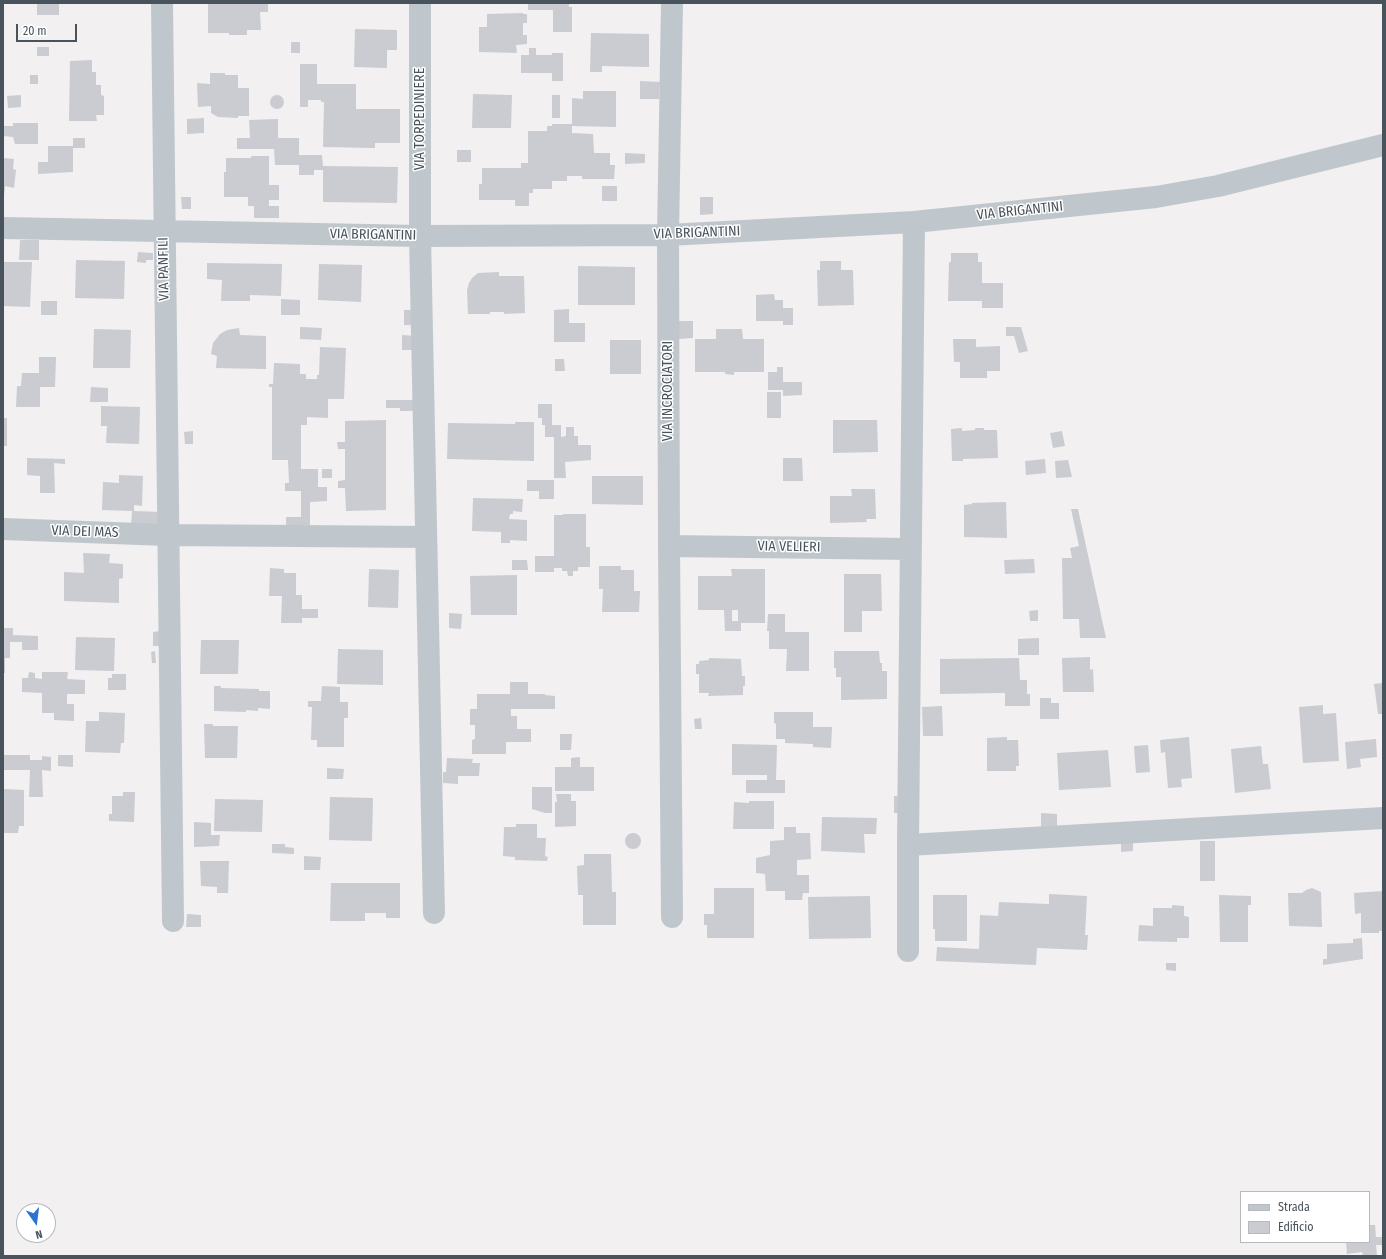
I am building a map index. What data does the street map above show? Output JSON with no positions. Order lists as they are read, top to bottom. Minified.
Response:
{"streets":{"street":["VIA TORPEDINIERE","VIA BRIGANTINI","VIA PANFILI","VIA INCROCIATORI","VIA DEI MAS","VIA VELIERI"]},"crossings":[["VIA TORPEDINIERE","VIA BRIGANTINI"],["VIA TORPEDINIERE","VIA DEI MAS"],["VIA BRIGANTINI","VIA PANFILI"],["VIA BRIGANTINI","VIA INCROCIATORI"],["VIA PANFILI","VIA DEI MAS"],["VIA INCROCIATORI","VIA VELIERI"]],"legend":["Strada","Edificio"],"scale_bar":"20 m","north":"bottom"}
